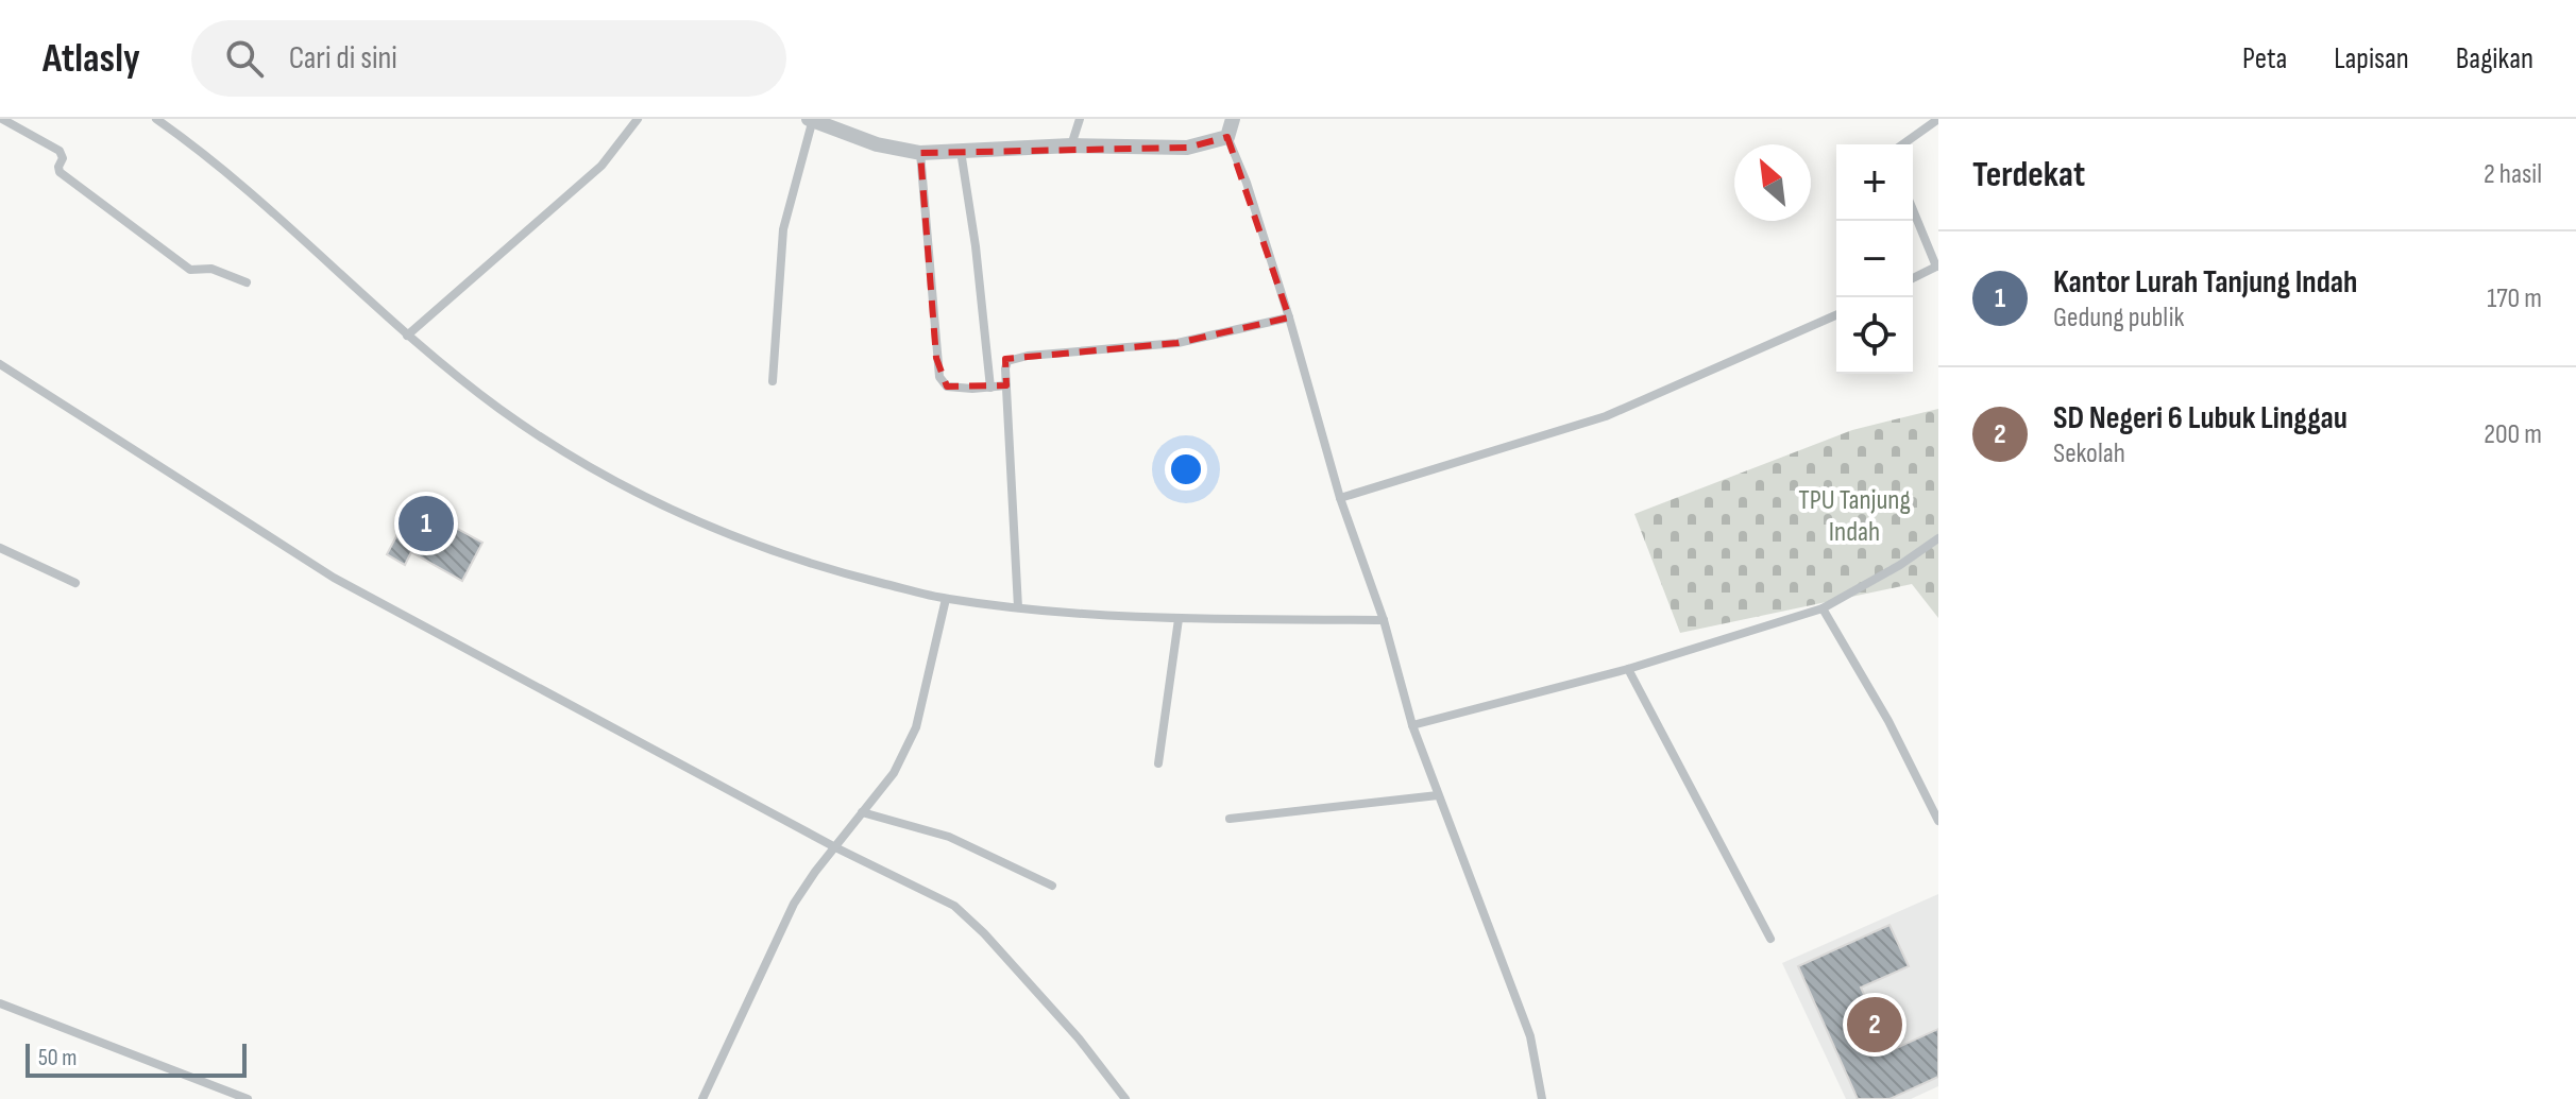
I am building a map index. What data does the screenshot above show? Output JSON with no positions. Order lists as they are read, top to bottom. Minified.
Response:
{"parks":["TPU Tanjung Indah"],"scale_bar":"50 m","north":"top left","page":{"header":"Atlasly","search":"Cari di sini","nav":["Peta","Lapisan","Bagikan"],"heading":["Terdekat","2 hasil"],"map_buttons":["+","−"],"list":[{"mark":"1","name":"Kantor Lurah Tanjung Indah","note":"Gedung publik","value":"170 m"},{"mark":"2","name":"SD Negeri 6 Lubuk Linggau","note":"Sekolah","value":"200 m"}],"pins":["1","2"],"scale":"50 m"}}
